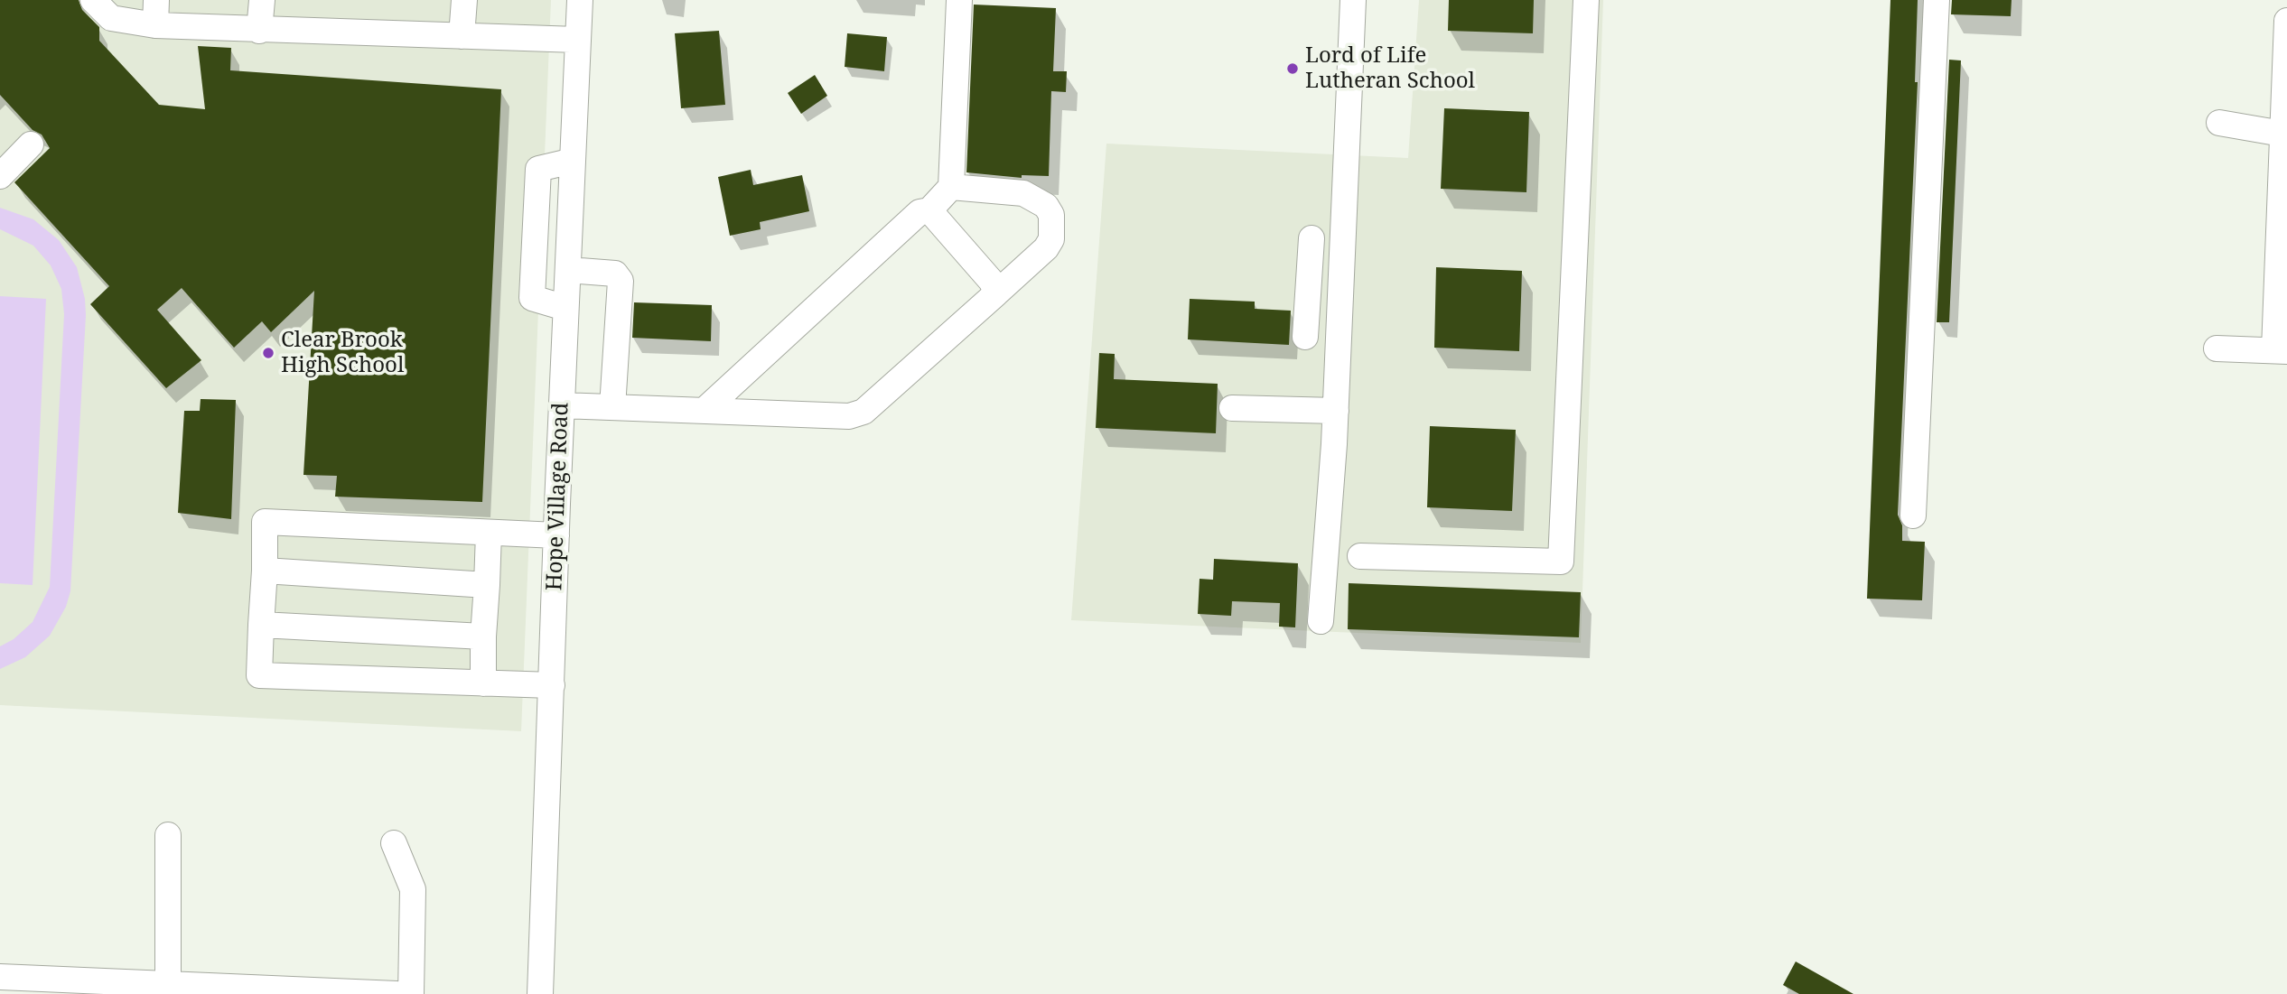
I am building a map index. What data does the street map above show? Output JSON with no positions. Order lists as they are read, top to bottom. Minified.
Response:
{"streets":{"street":["Hope Village Road"]},"places":["Lord of Life Lutheran School","Clear Brook High School"]}
